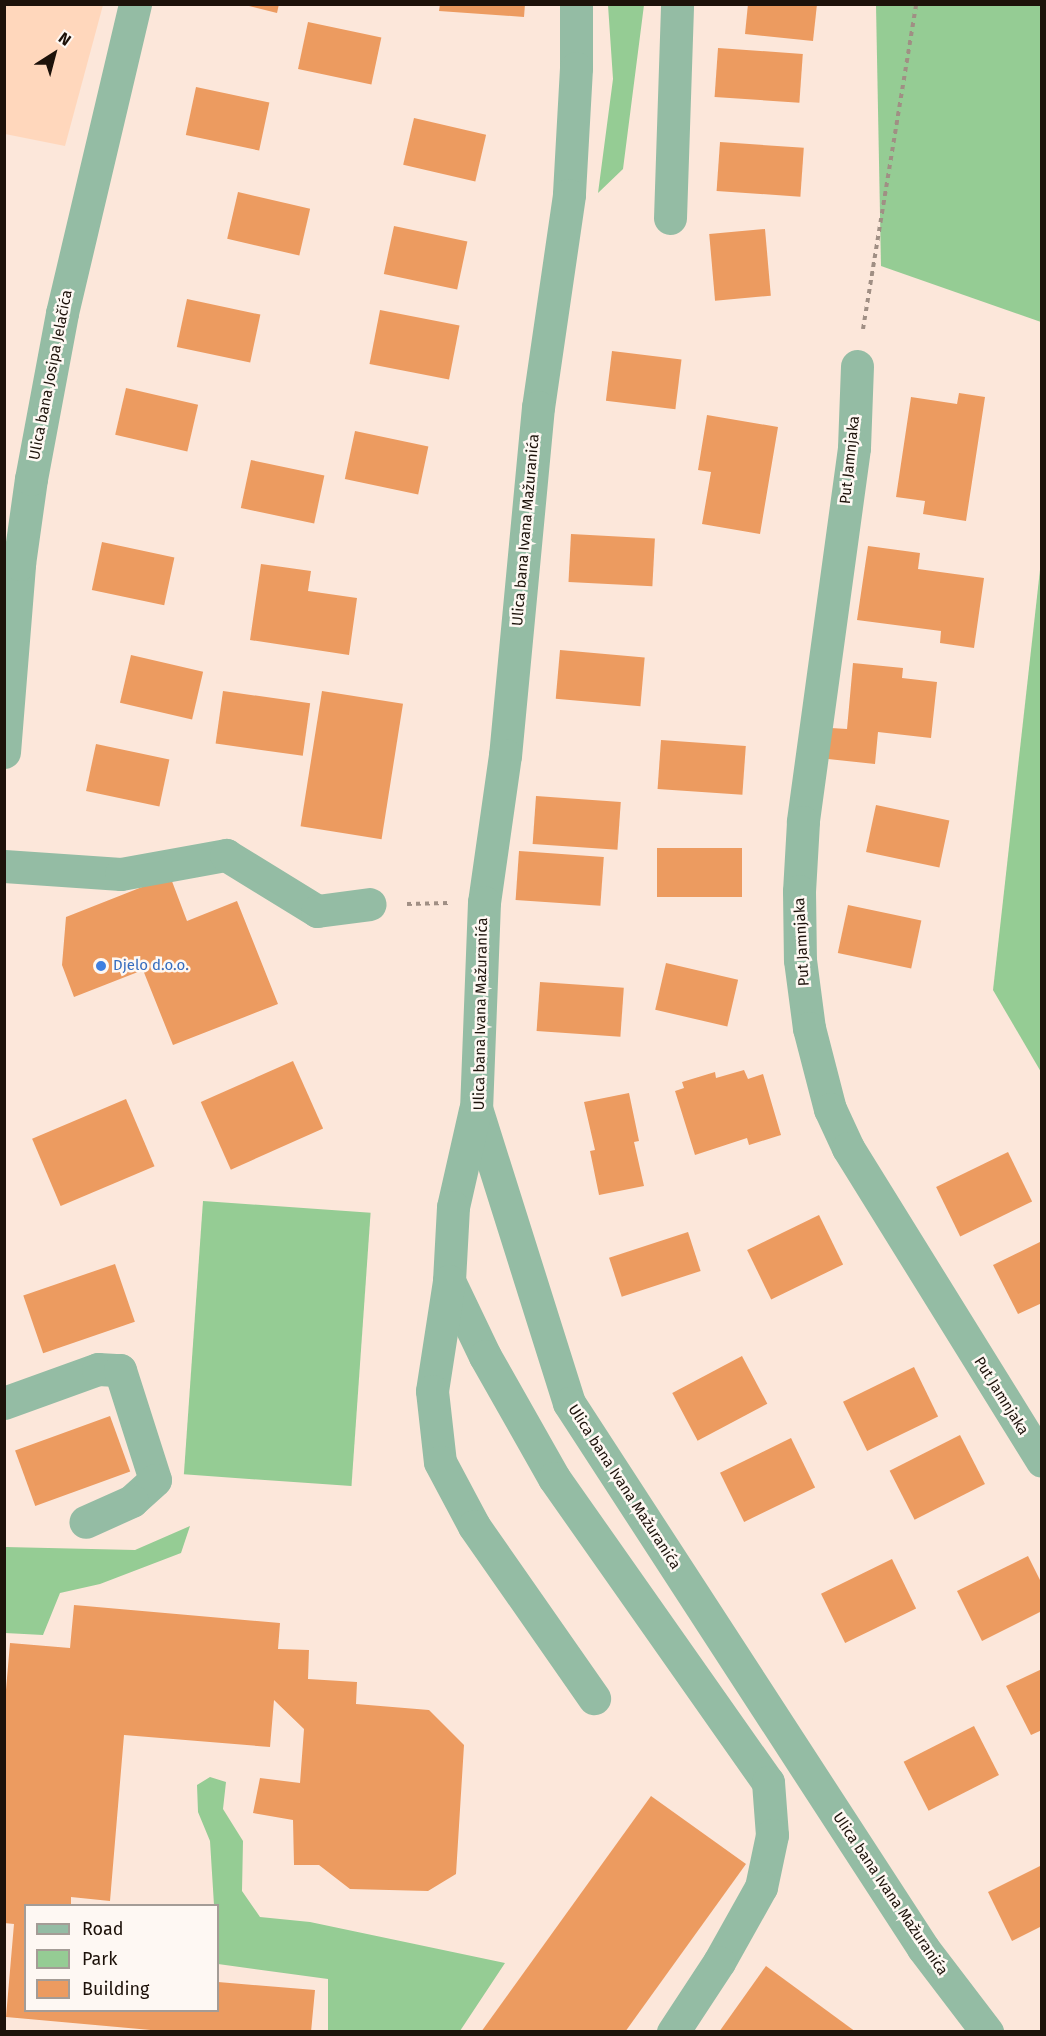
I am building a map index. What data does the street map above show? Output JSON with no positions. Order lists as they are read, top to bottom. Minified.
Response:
{"streets":{"street":["Ulica bana Josipa Jelačića","Put Jamnjaka","Ulica bana Ivana Mažuranića"]},"places":["Djelo d.o.o."],"legend":["Road","Park","Building"],"north":"top right"}
